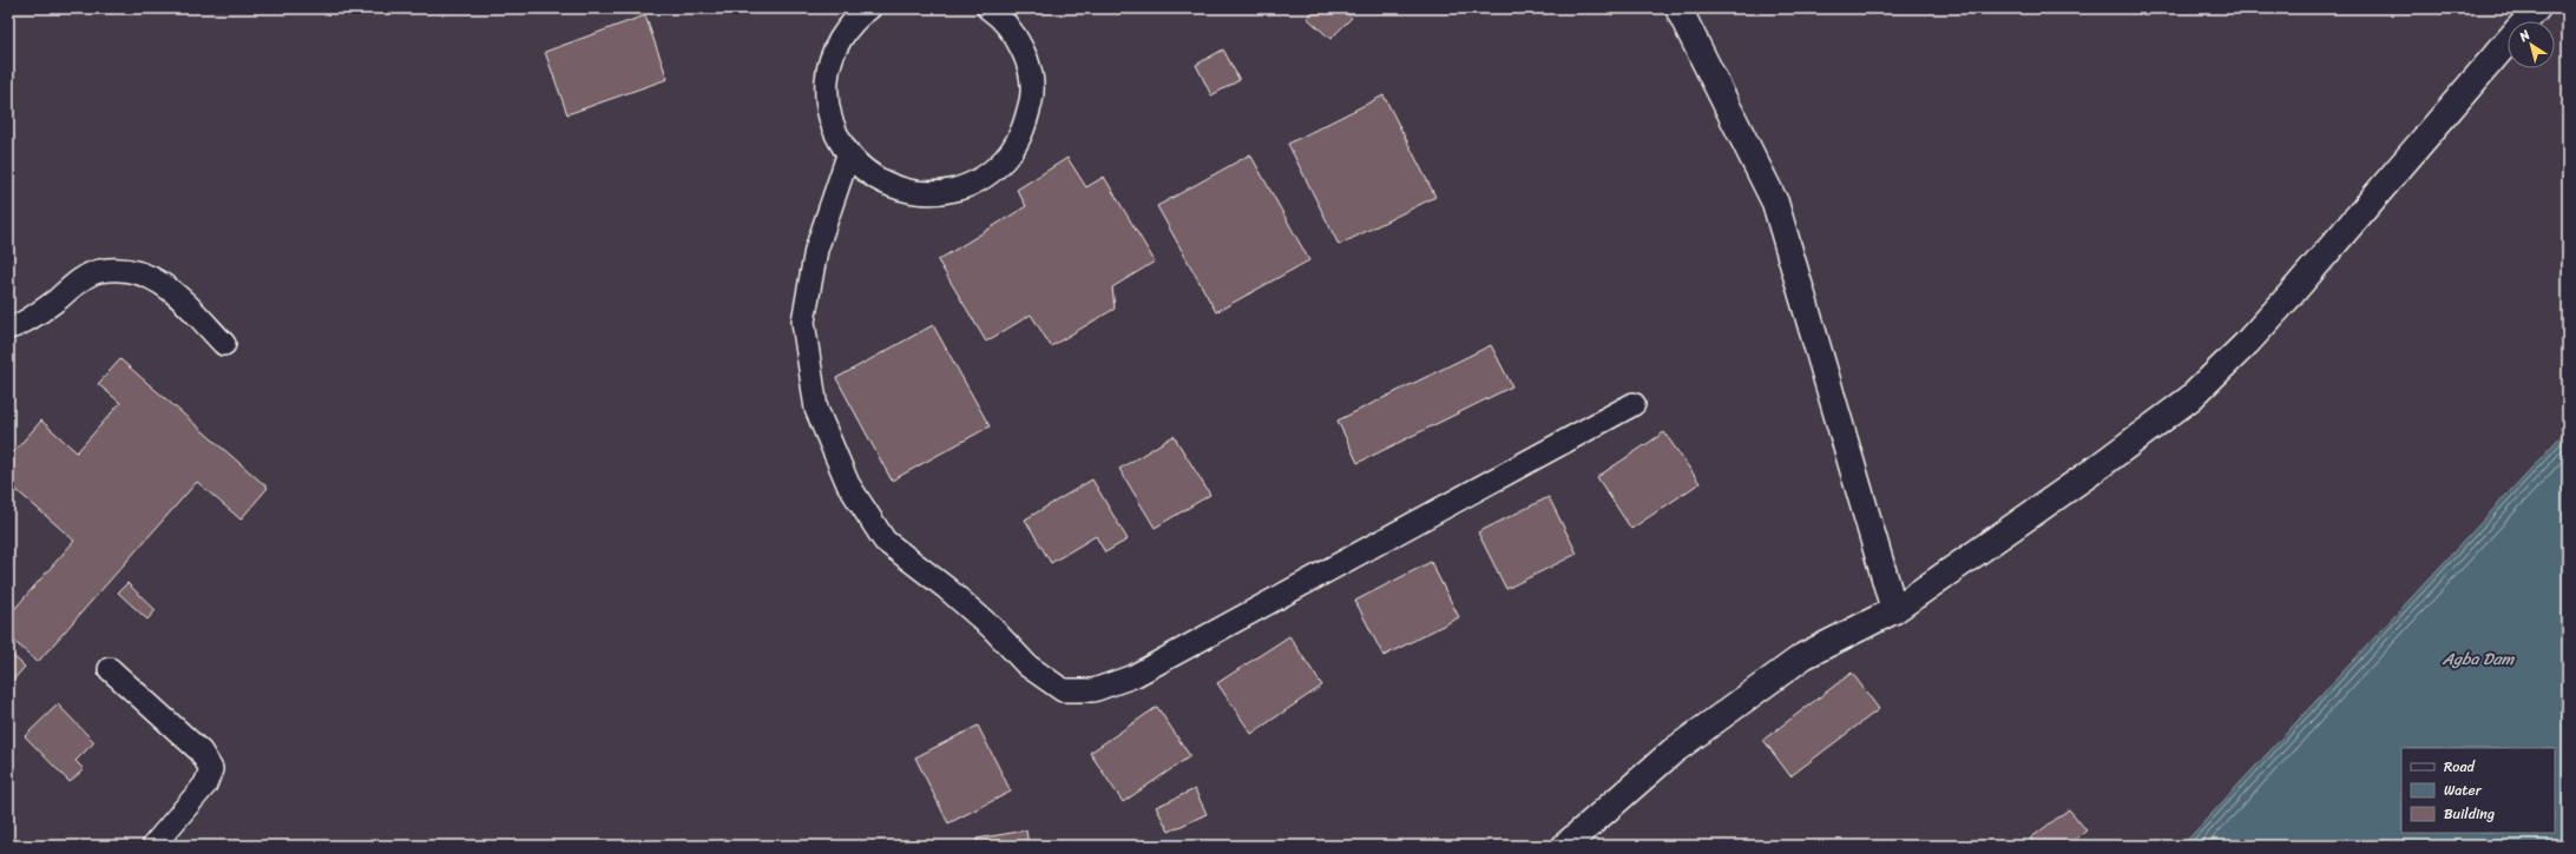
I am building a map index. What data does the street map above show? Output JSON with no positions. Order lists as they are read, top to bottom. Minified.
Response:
{"water":["Agba Dam"],"legend":["Road","Water","Building"],"north":"top left"}
